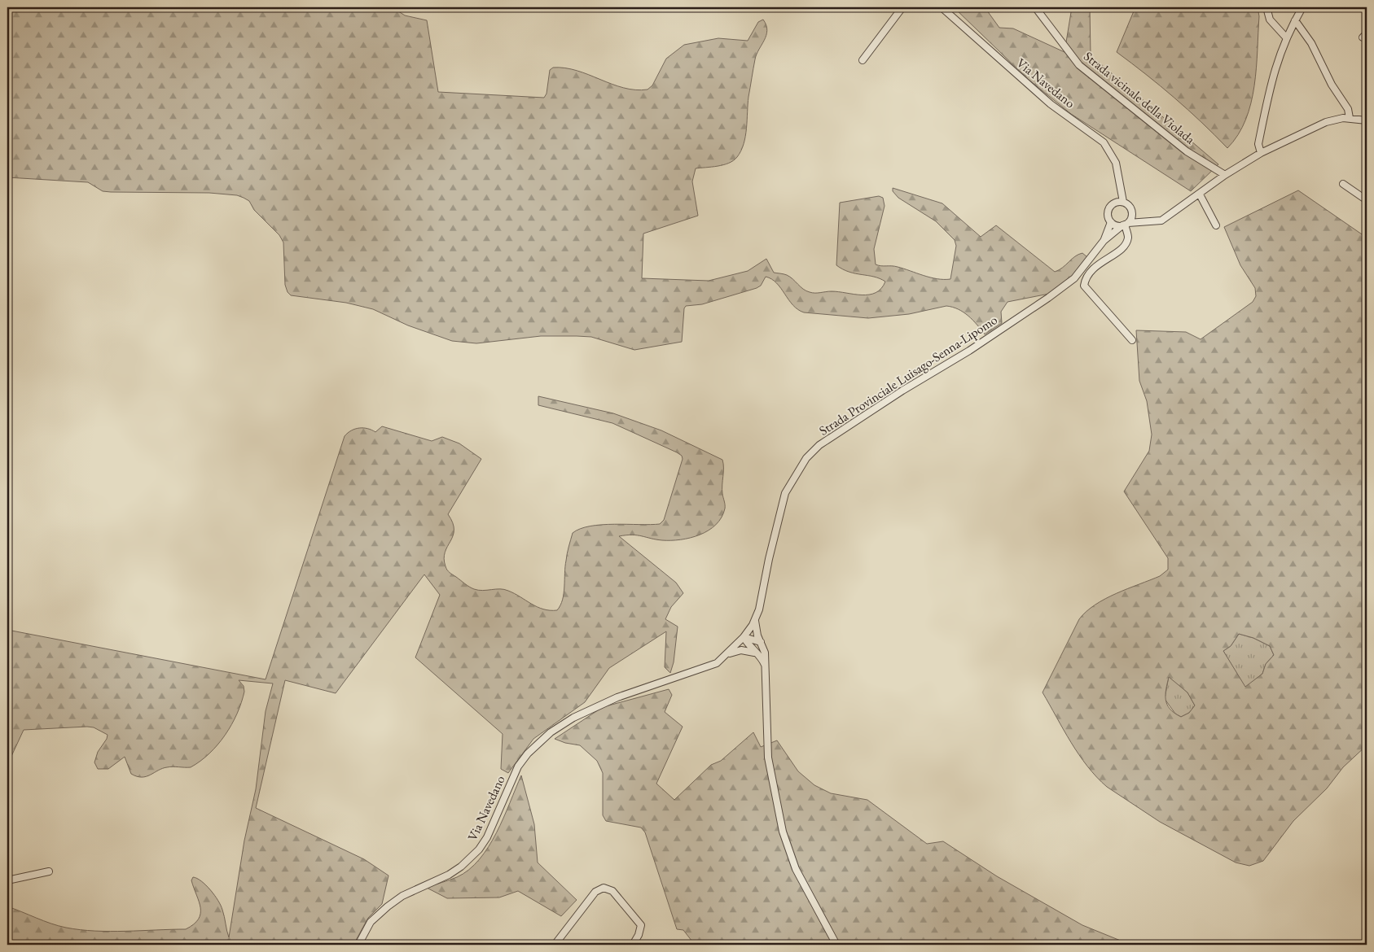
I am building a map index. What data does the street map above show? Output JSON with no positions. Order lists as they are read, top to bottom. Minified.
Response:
{"streets":{"street":["Via Navedano","Strada vicinale della Violada","Strada Provinciale Luisago-Senna-Lipomo"]},"crossings":[["Via Navedano","Strada Provinciale Luisago-Senna-Lipomo"]]}
